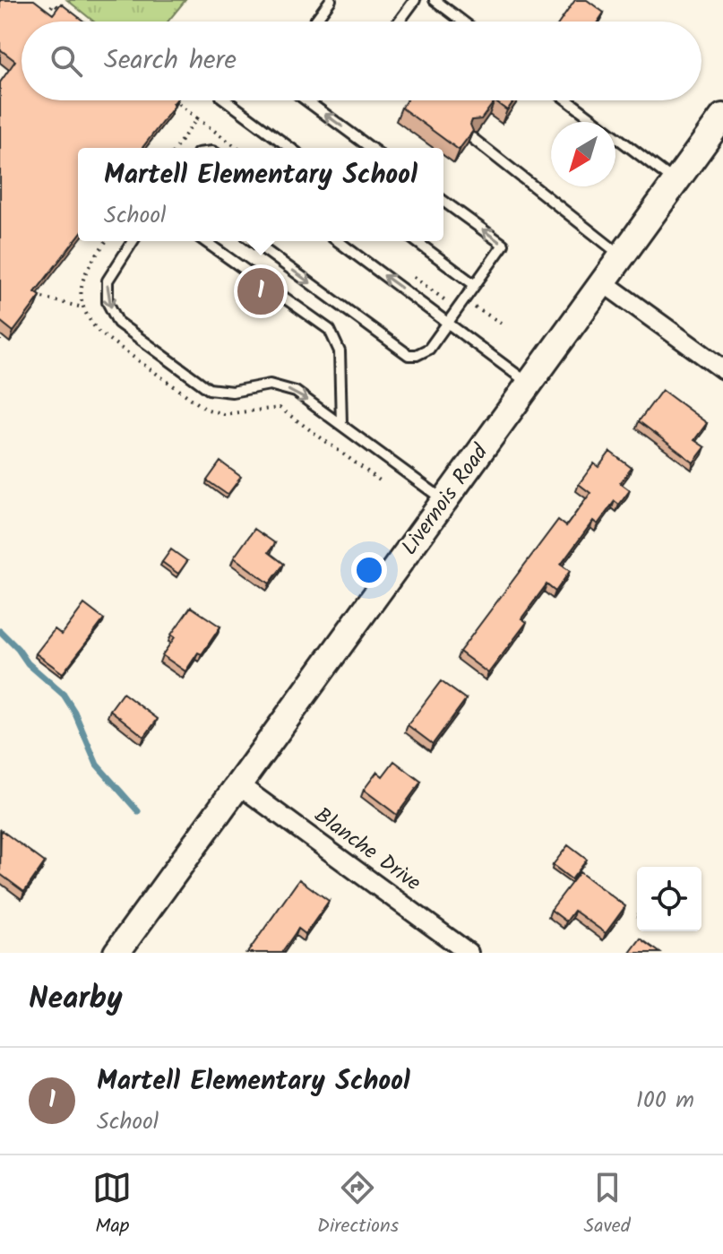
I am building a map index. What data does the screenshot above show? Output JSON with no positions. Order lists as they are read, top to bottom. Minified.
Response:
{"streets":{"main road":["Livernois Road"],"street":["Blanche Drive"]},"crossings":[["Livernois Road","Blanche Drive"]],"north":"bottom left","page":{"search":"Search here","popup":["Martell Elementary School","School"],"pins":"1","heading":"Nearby","list":[{"mark":"1","name":"Martell Elementary School","note":"School","value":"100 m"}],"nav":["Map","Directions","Saved"]}}
